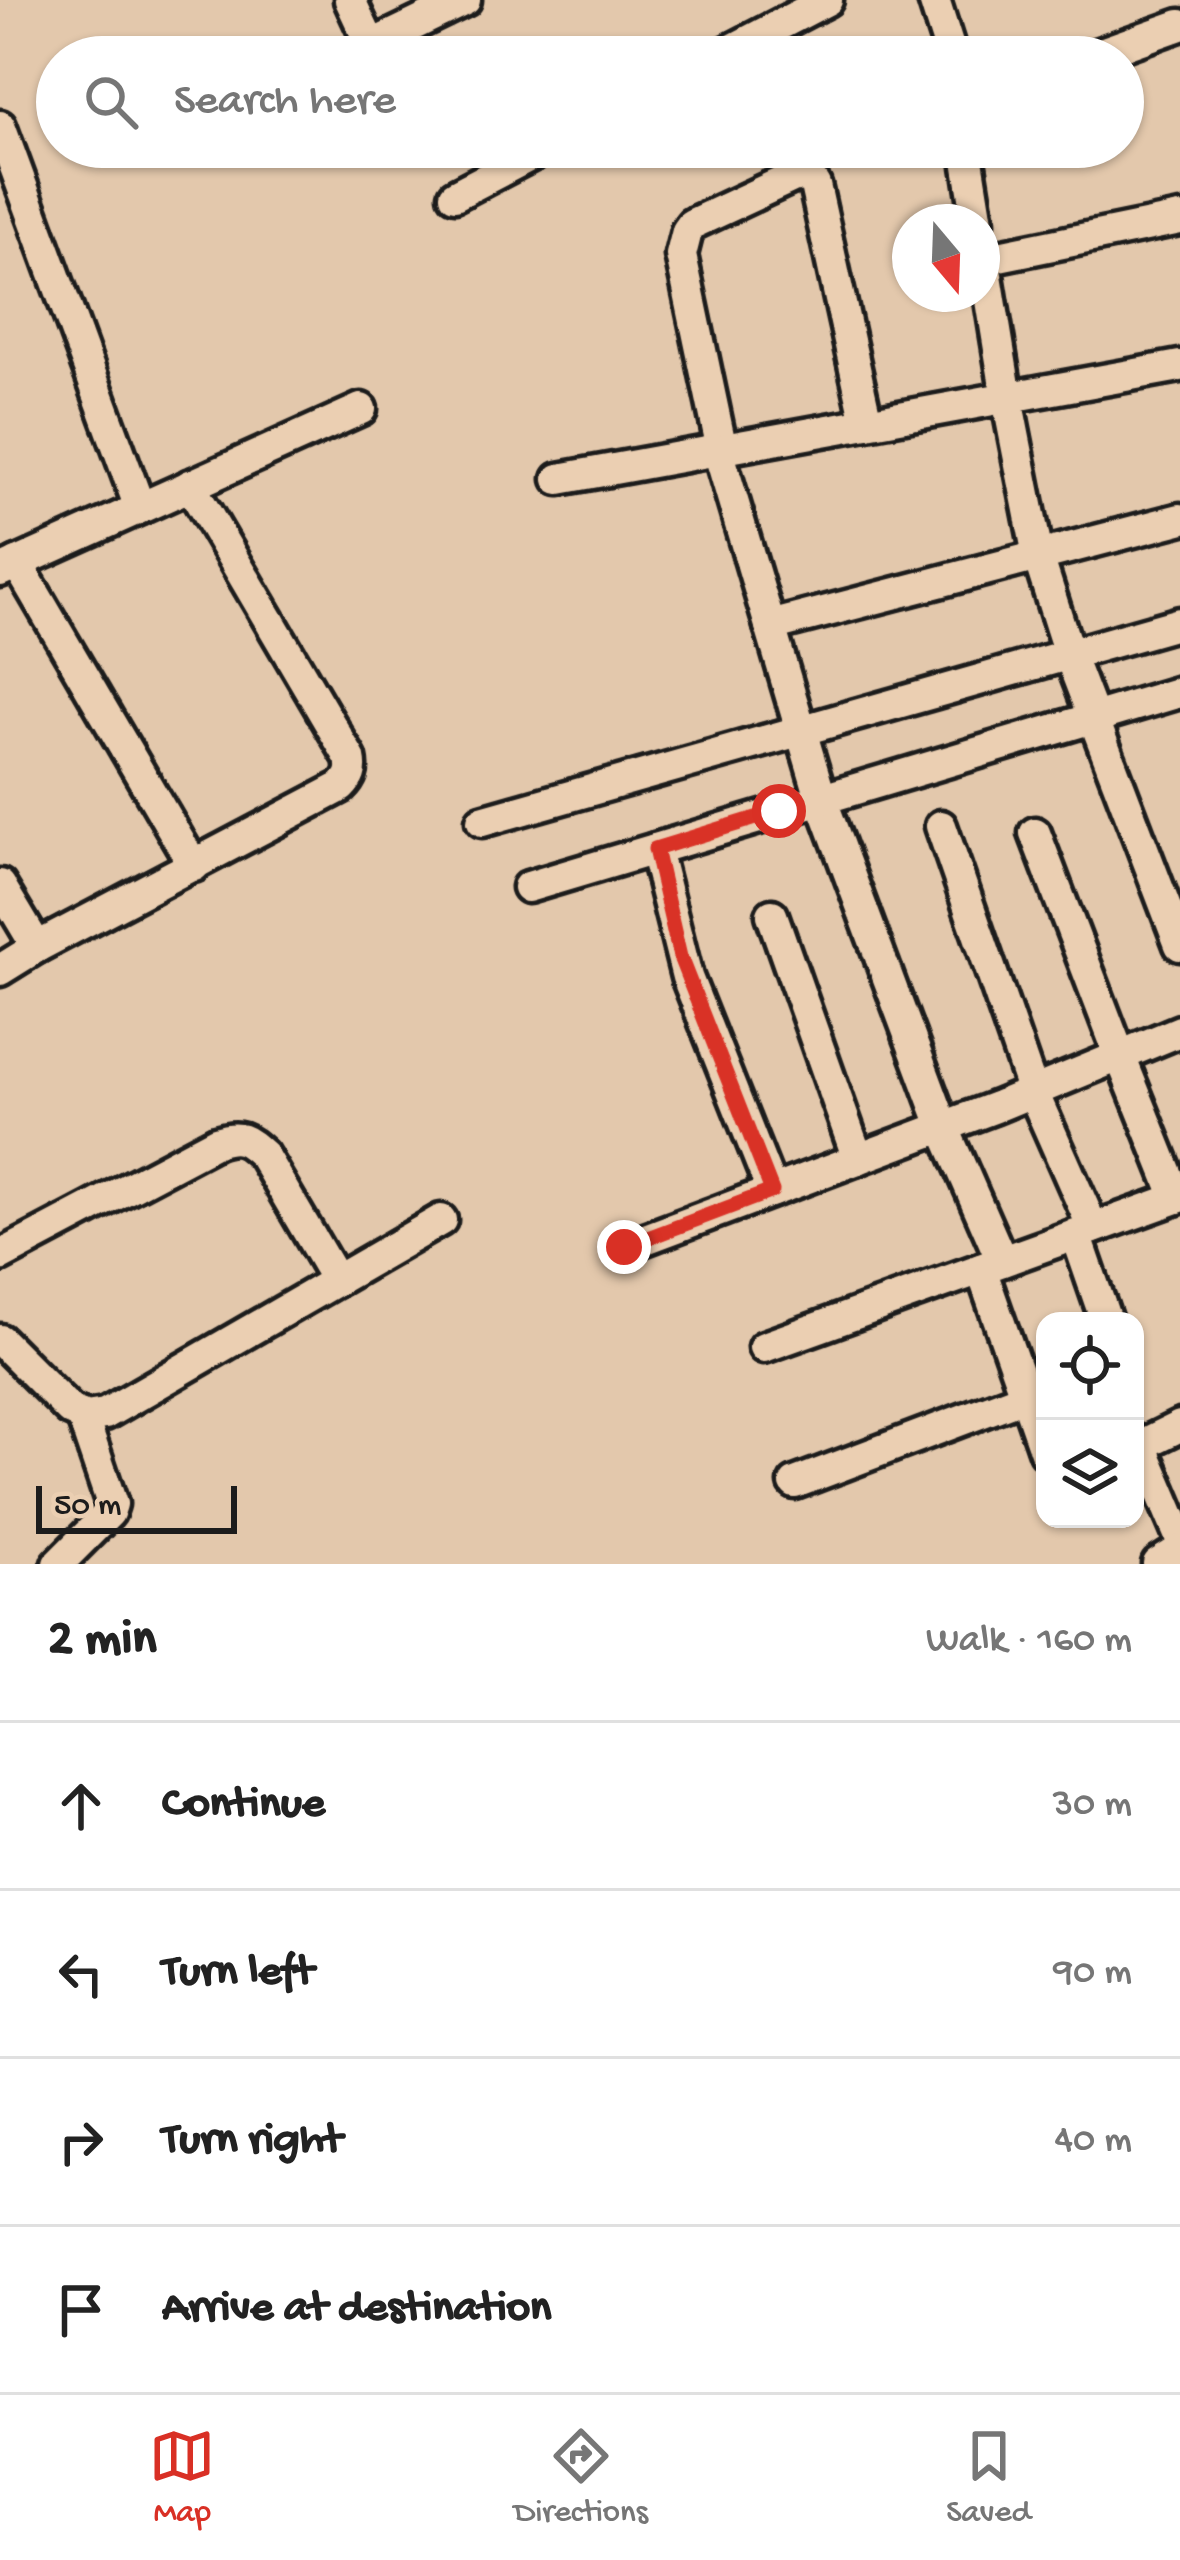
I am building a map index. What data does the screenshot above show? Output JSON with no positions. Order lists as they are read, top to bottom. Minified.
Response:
{"scale_bar":"50 m","north":"bottom","page":{"search":"Search here","scale":"50 m","heading":["2 min","Walk · 160 m"],"list":[["Continue","30 m"],["Turn left","90 m"],["Turn right","40 m"],"Arrive at destination"],"nav":["Map","Directions","Saved"]}}
